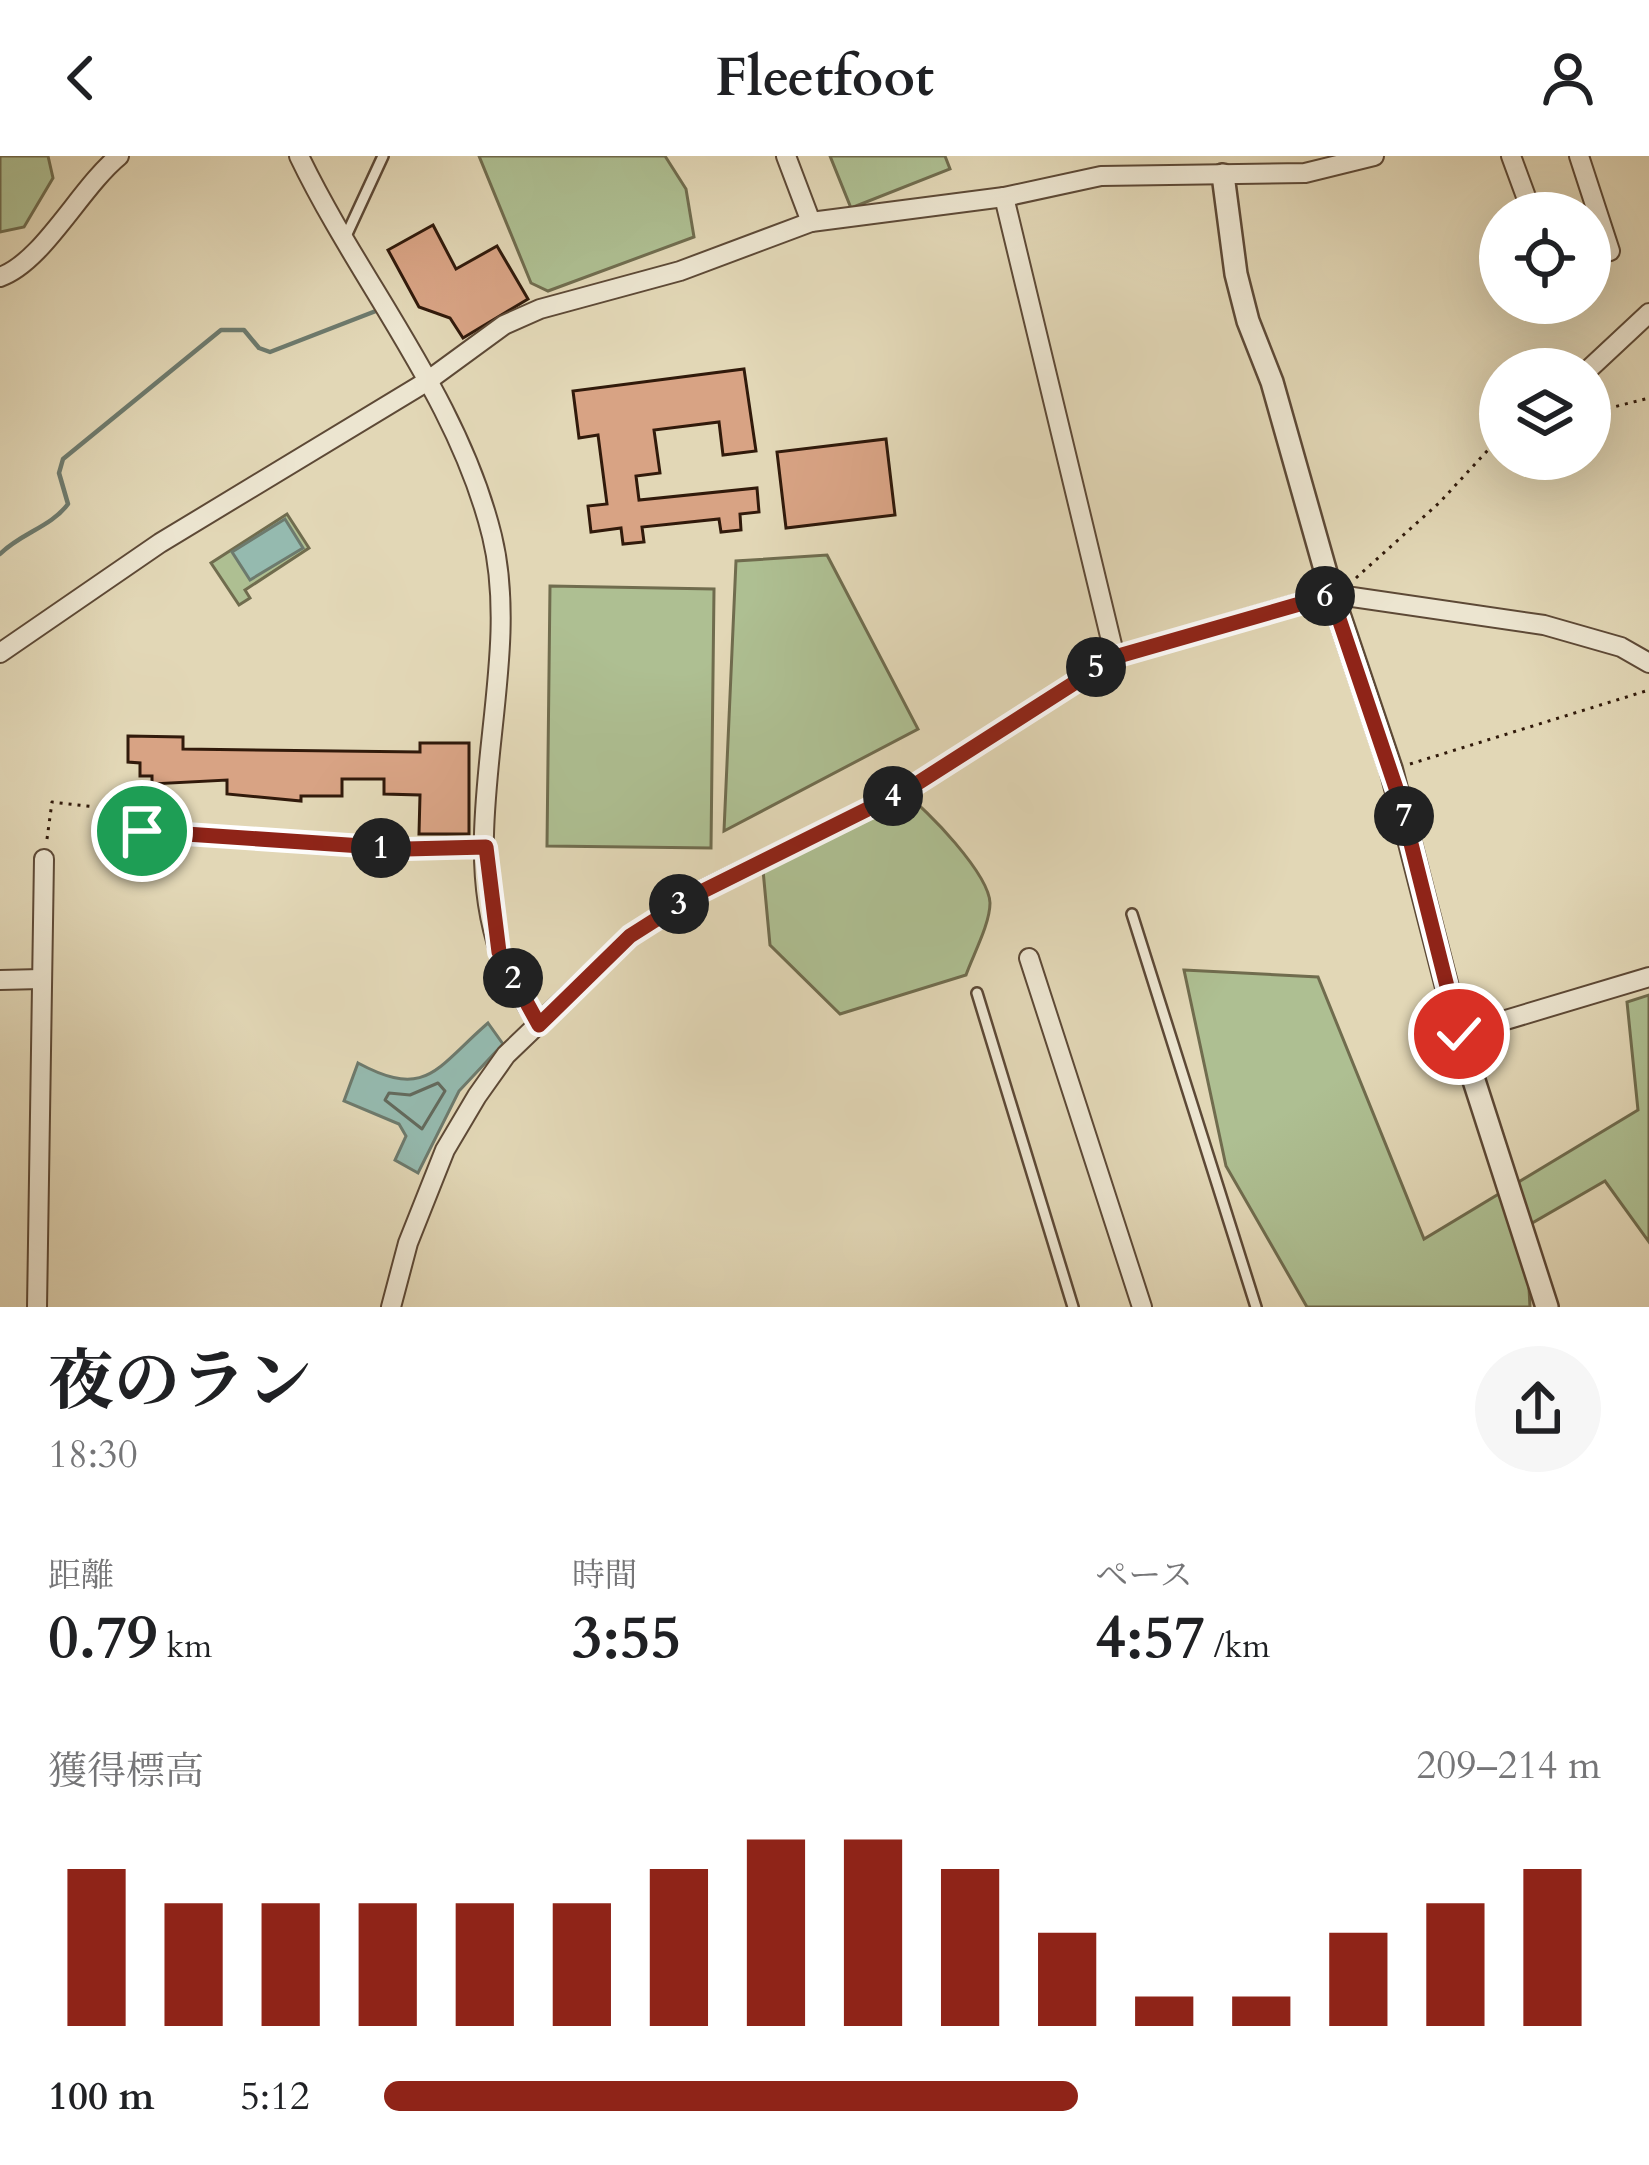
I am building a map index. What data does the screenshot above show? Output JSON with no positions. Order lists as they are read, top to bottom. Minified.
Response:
{"page":{"header":"Fleetfoot","pins":["6","5","4","7","1","3","2"],"heading":["夜のラン","18:30"],"stats":[["距離","0.79 km"],["時間","3:55"],["ペース","4:57 /km"]],"chart":["獲得標高","209–214 m"],"list":[{"name":"100 m","note":"5:12"}]}}
